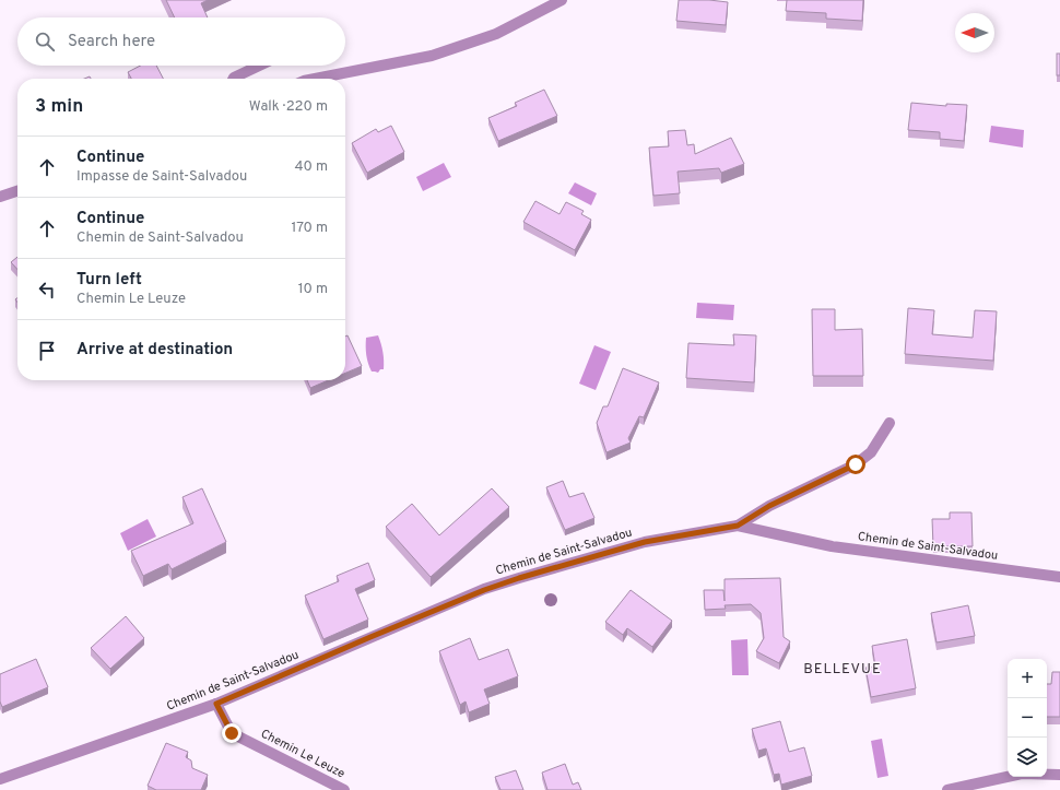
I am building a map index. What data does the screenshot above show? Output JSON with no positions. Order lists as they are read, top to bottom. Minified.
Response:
{"streets":{"street":["Chemin de Saint-Salvadou","Chemin Le Leuze"]},"crossings":[["Chemin de Saint-Salvadou","Chemin Le Leuze"]],"districts":["BELLEVUE"],"north":"left","page":{"search":"Search here","heading":["3 min","Walk · 220 m"],"list":[["Continue","Impasse de Saint-Salvadou","40 m"],["Continue","Chemin de Saint-Salvadou","170 m"],["Turn left","Chemin Le Leuze","10 m"],"Arrive at destination"],"map_buttons":["+","−"]}}
